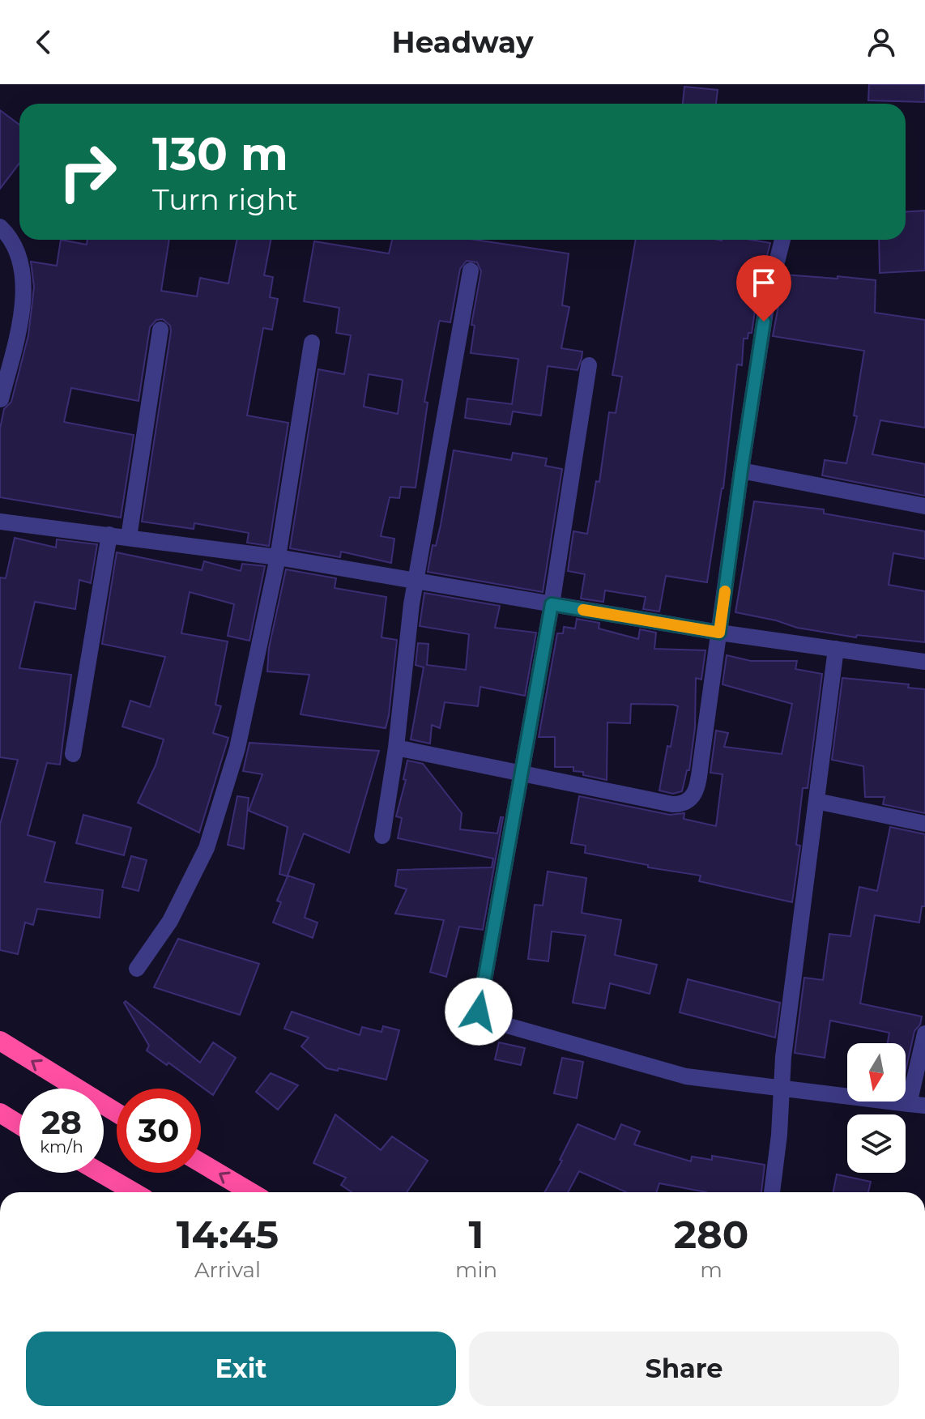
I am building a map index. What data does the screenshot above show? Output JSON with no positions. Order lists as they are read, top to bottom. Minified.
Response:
{"north":"bottom","page":{"header":"Headway","turn":["130 m","Turn right"],"speed":"28 km/h","limit":"30","eta":["14:45","Arrival","1","min","280","m"],"buttons":["Exit","Share"]}}
